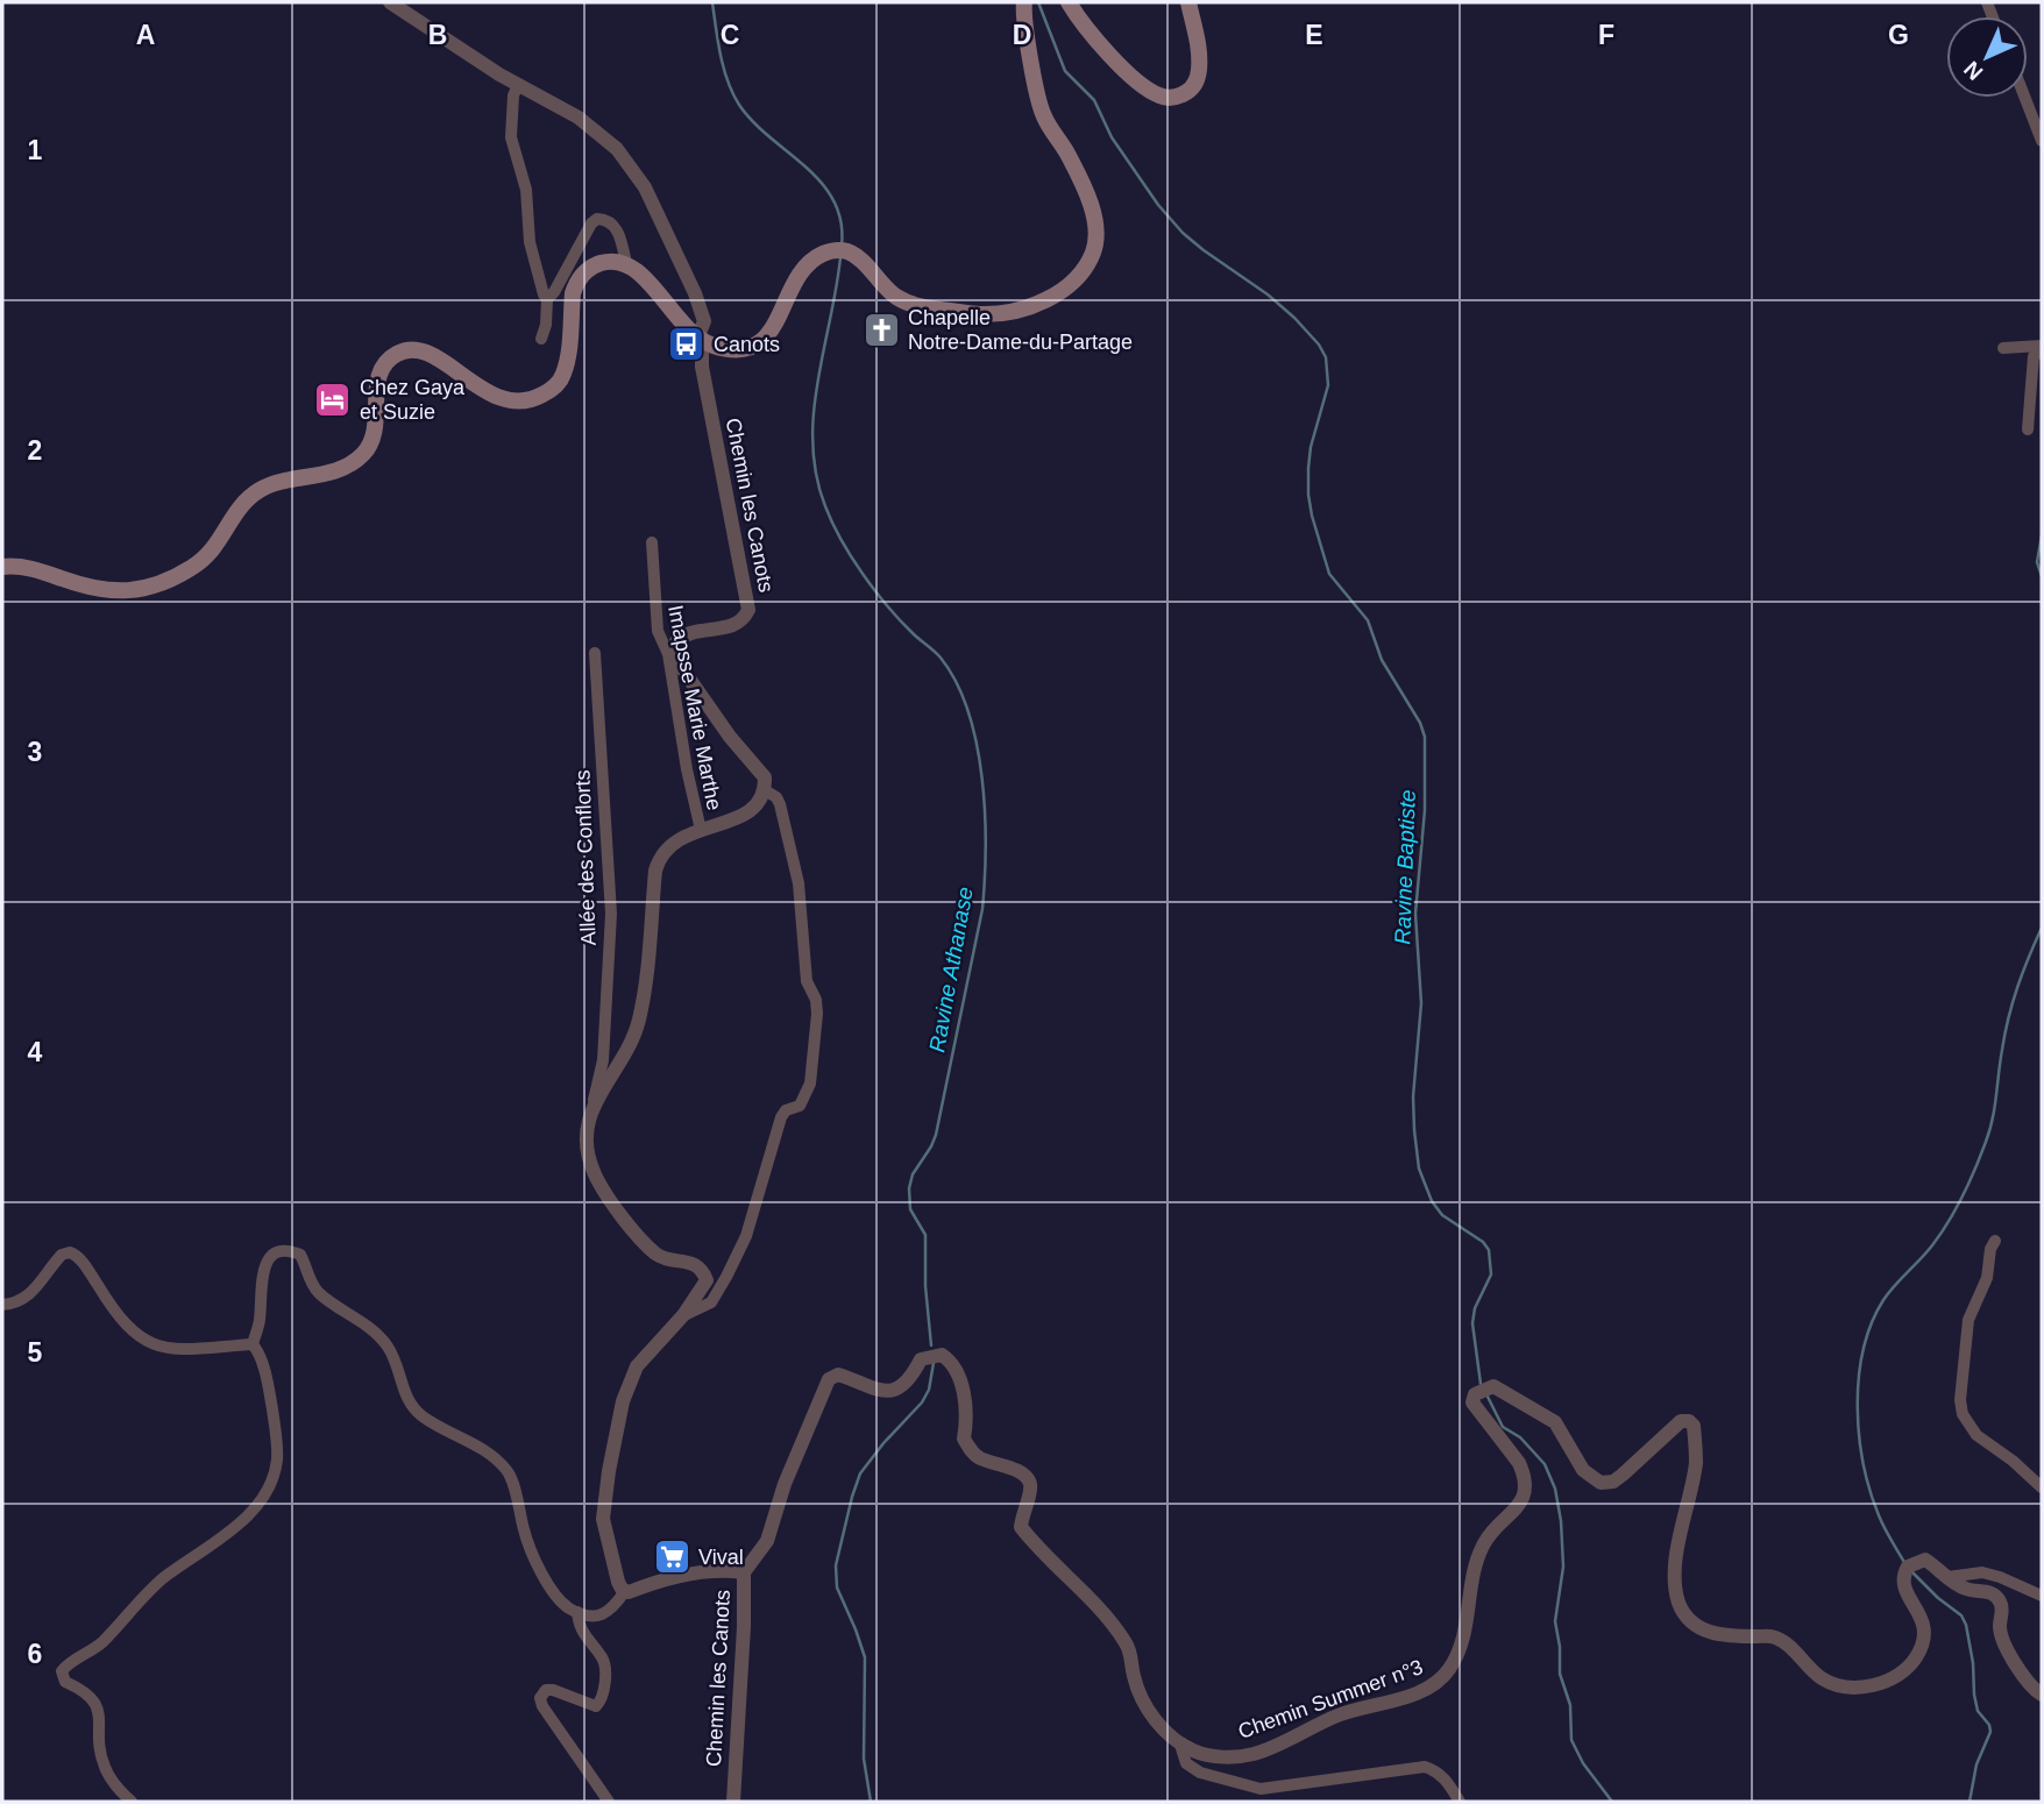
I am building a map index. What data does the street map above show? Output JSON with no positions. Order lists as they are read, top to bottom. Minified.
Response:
{"streets":{"street":["Chemin les Canots","Imapsse Marie Marthe","Allée des Conflorts","Chemin Summer n°3"]},"water":["Ravine Baptiste","Ravine Athanase"],"places":{"church":["Chapelle Notre-Dame-du-Partage"],"bus stop":["Canots"],"hotel":["Chez Gaya et Suzie"],"supermarket":["Vival"]},"north":"bottom left","grid":{"columns":["A","B","C","D","E","F","G"],"rows":["1","2","3","4","5","6"]}}
